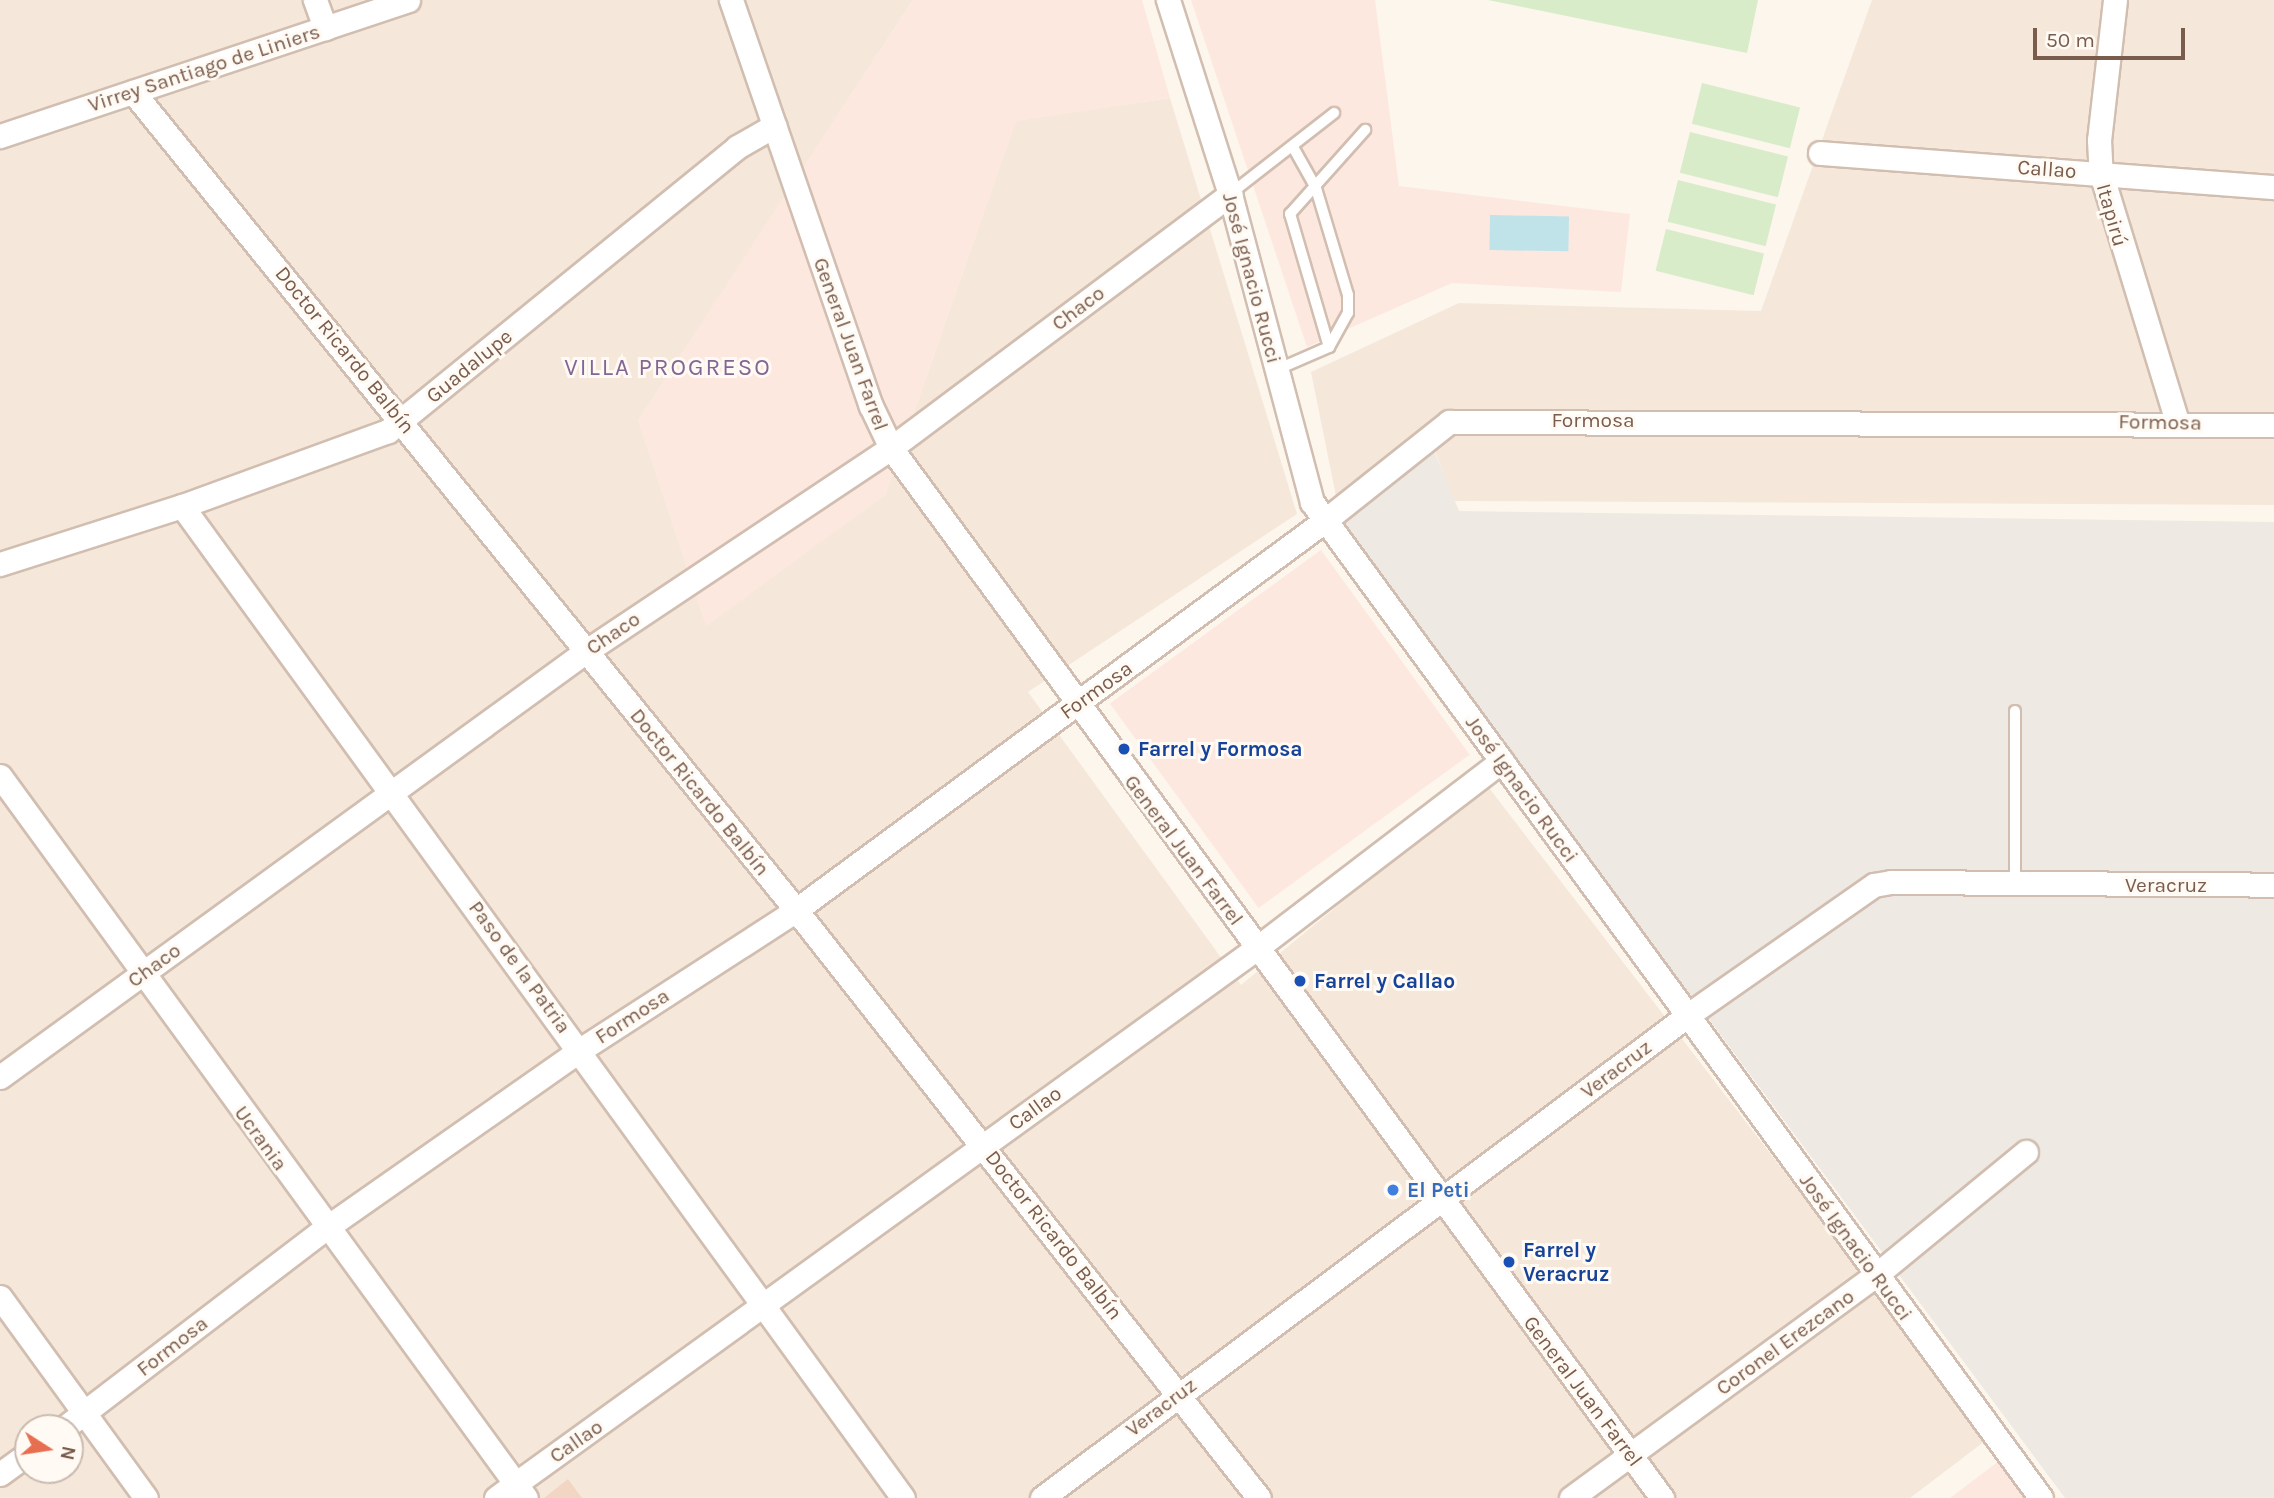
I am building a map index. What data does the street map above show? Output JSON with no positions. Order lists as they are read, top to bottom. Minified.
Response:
{"streets":{"street":["Virrey Santiago de Liniers","Callao","Itapirú","José Ignacio Rucci","Chaco","General Juan Farrel","Doctor Ricardo Balbín","Guadalupe","Formosa","Veracruz","Paso de la Patria","Ucrania","Coronel Erezcano"]},"crossings":[["Virrey Santiago de Liniers","Doctor Ricardo Balbín"],["Callao","Itapirú"],["Callao","José Ignacio Rucci"],["Callao","General Juan Farrel"],["Callao","Doctor Ricardo Balbín"],["Callao","Paso de la Patria"],["Callao","Ucrania"],["Itapirú","Formosa"],["José Ignacio Rucci","Chaco"],["José Ignacio Rucci","Formosa"],["José Ignacio Rucci","Veracruz"],["José Ignacio Rucci","Coronel Erezcano"],["Chaco","General Juan Farrel"],["Chaco","Doctor Ricardo Balbín"],["Chaco","Paso de la Patria"],["Chaco","Ucrania"],["General Juan Farrel","Guadalupe"],["General Juan Farrel","Formosa"],["General Juan Farrel","Veracruz"],["General Juan Farrel","Coronel Erezcano"],["Doctor Ricardo Balbín","Guadalupe"],["Doctor Ricardo Balbín","Formosa"],["Doctor Ricardo Balbín","Veracruz"],["Guadalupe","Paso de la Patria"],["Formosa","Paso de la Patria"],["Formosa","Ucrania"]],"districts":["VILLA PROGRESO"],"places":["Farrel y Formosa","Farrel y Callao","El Peti","Farrel y Veracruz"],"scale_bar":"50 m","north":"right"}
